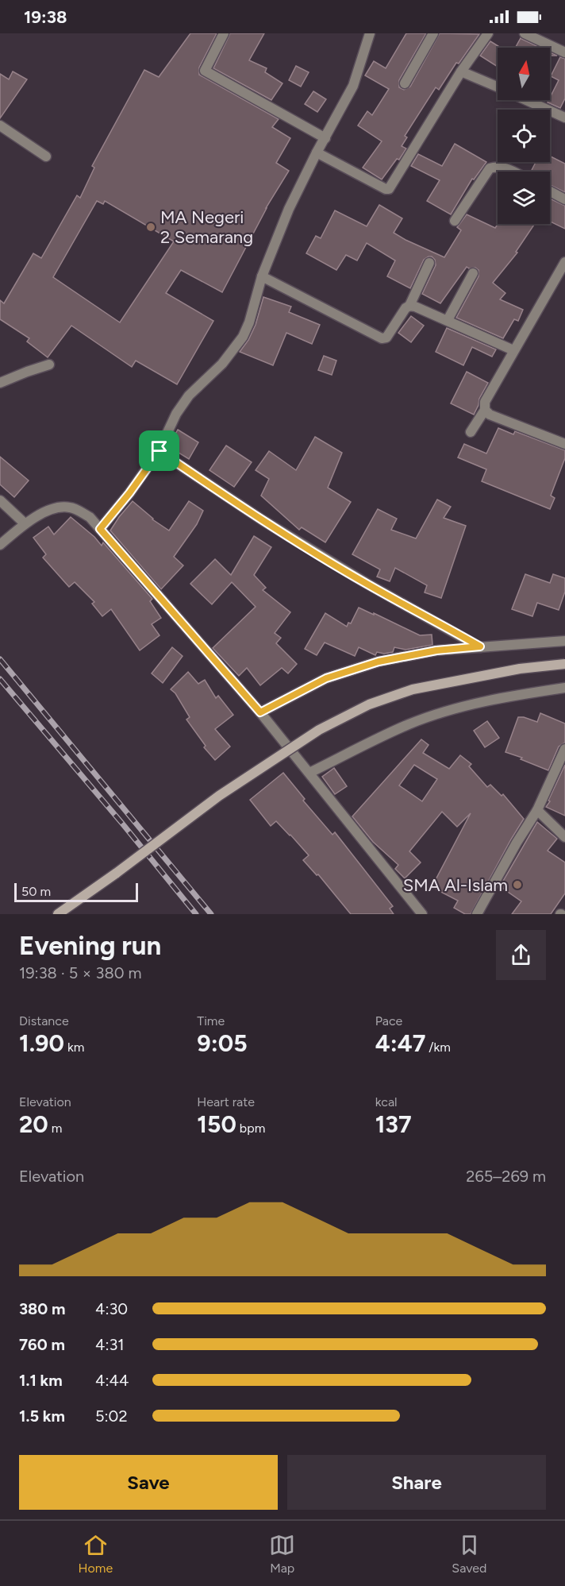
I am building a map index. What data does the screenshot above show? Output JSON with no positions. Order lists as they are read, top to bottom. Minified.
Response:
{"places":["MA Negeri 2 Semarang","SMA Al-Islam"],"scale_bar":"50 m","north":"top","page":{"status":"19:38","scale":"50 m","heading":["Evening run","19:38 · 5 × 380 m"],"stats":[["Distance","1.90 km"],["Time","9:05"],["Pace","4:47 /km"],["Elevation","20 m"],["Heart rate","150 bpm"],["kcal","137"]],"chart":["Elevation","265–269 m"],"list":[{"name":"380 m","note":"4:30"},{"name":"760 m","note":"4:31"},{"name":"1.1 km","note":"4:44"},{"name":"1.5 km","note":"5:02"}],"buttons":["Save","Share"],"tabs":["Home","Map","Saved"]}}
